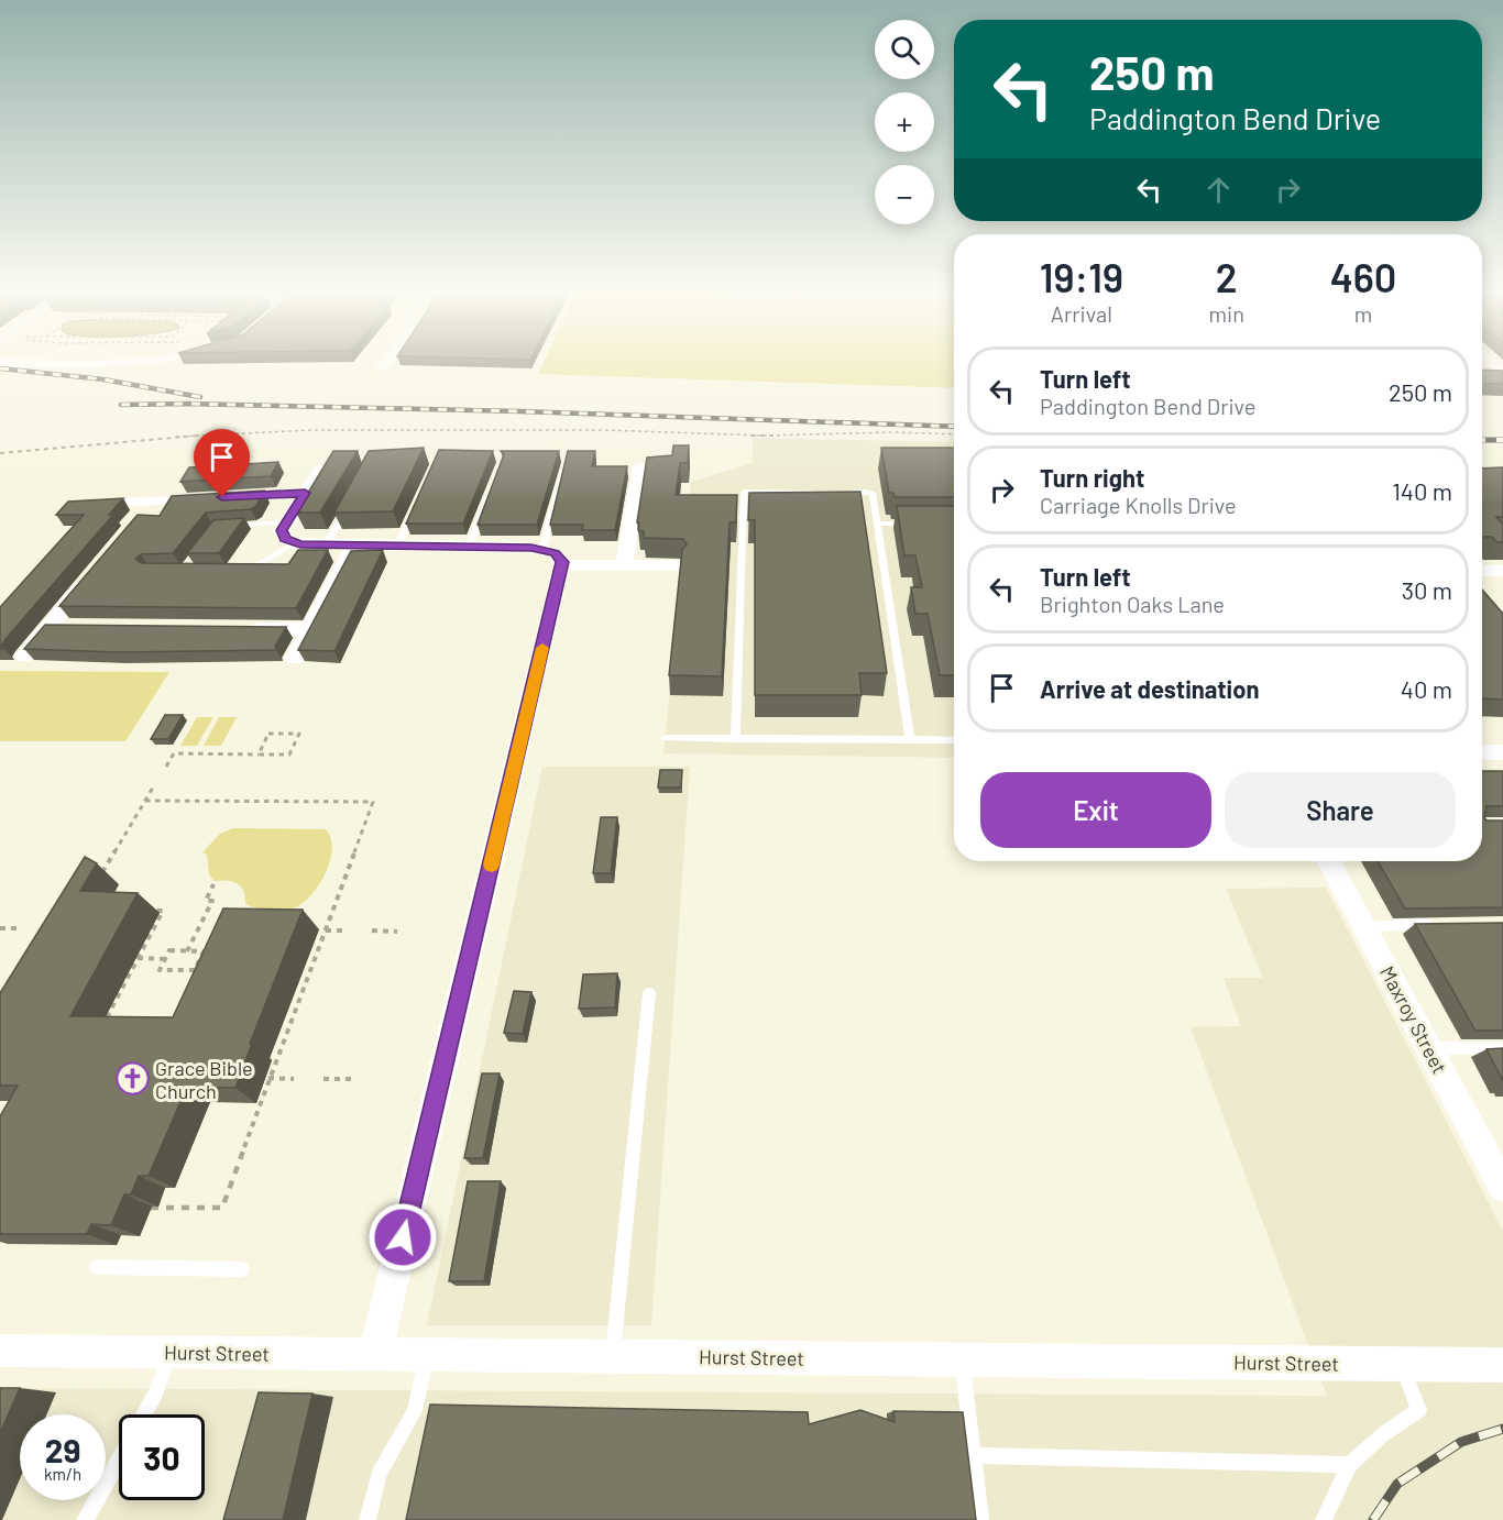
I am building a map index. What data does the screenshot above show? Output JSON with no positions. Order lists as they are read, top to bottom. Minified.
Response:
{"streets":{"street":["Maxroy Street","Hurst Street"]},"places":{"church":["Grace Bible Church"]},"page":{"map_buttons":["+","−"],"turn":["250 m","Paddington Bend Drive"],"eta":["19:19","Arrival","2","min","460","m"],"list":[{"name":"Turn left","note":"Paddington Bend Drive","value":"250 m"},{"name":"Turn right","note":"Carriage Knolls Drive","value":"140 m"},{"name":"Turn left","note":"Brighton Oaks Lane","value":"30 m"},{"name":"Arrive at destination","value":"40 m"}],"buttons":["Exit","Share"],"speed":"29 km/h","limit":"30"}}
